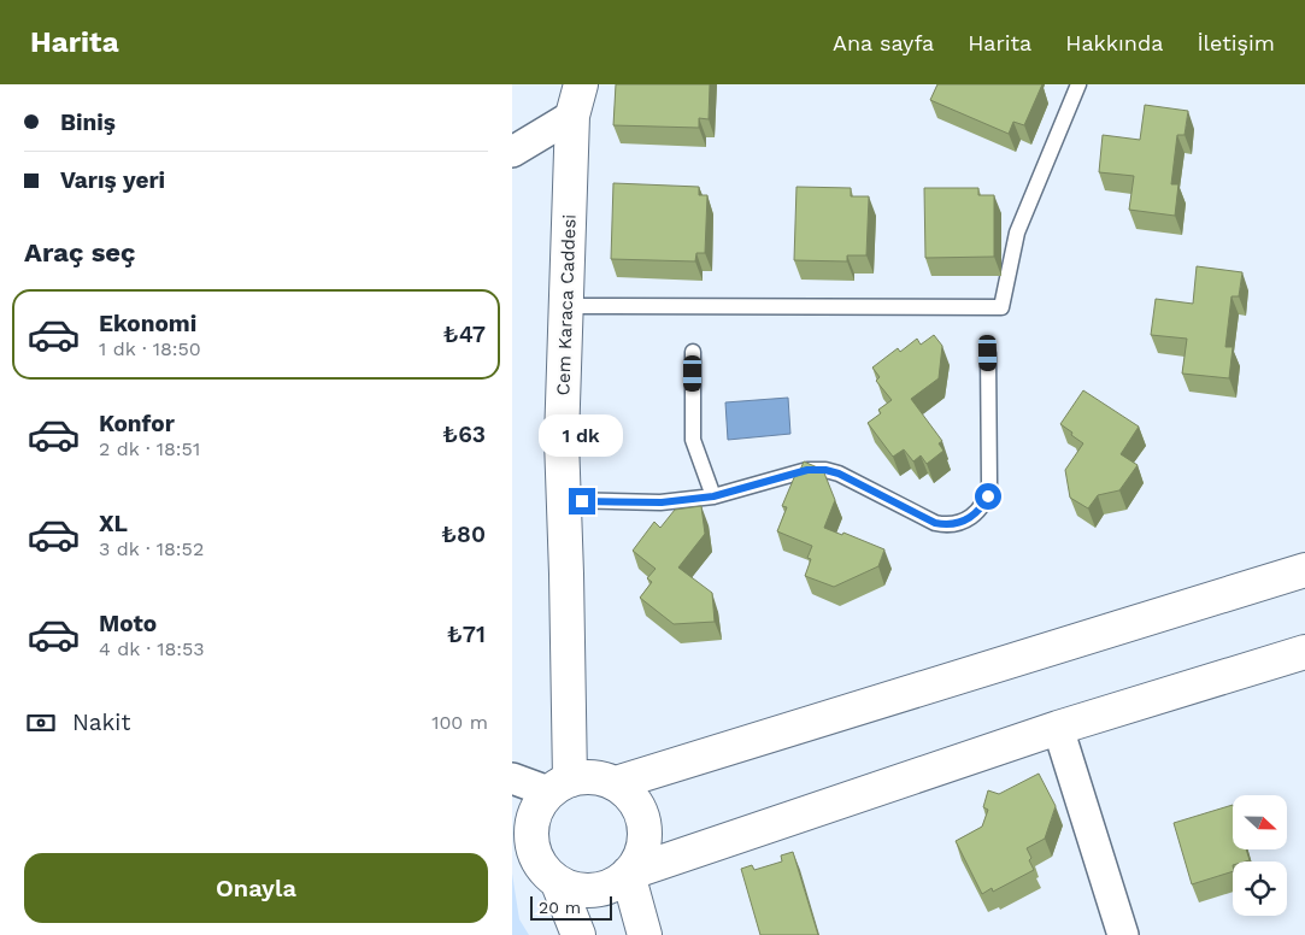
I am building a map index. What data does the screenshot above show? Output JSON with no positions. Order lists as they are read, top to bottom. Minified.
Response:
{"streets":{"main road":["Cem Karaca Caddesi"]},"scale_bar":"20 m","north":"right","page":{"header":"Harita","nav":["Ana sayfa","Harita","Hakkında","İletişim"],"banner":["Biniş","Varış yeri"],"heading":"Araç seç","list":[{"name":"Ekonomi","note":"1 dk · 18:50","value":"₺47"},{"name":"Konfor","note":"2 dk · 18:51","value":"₺63"},{"name":"XL","note":"3 dk · 18:52","value":"₺80"},{"name":"Moto","note":"4 dk · 18:53","value":"₺71"}],"bubble":"1 dk","pay":["Nakit","100 m"],"buttons":"Onayla","scale":"20 m"}}
